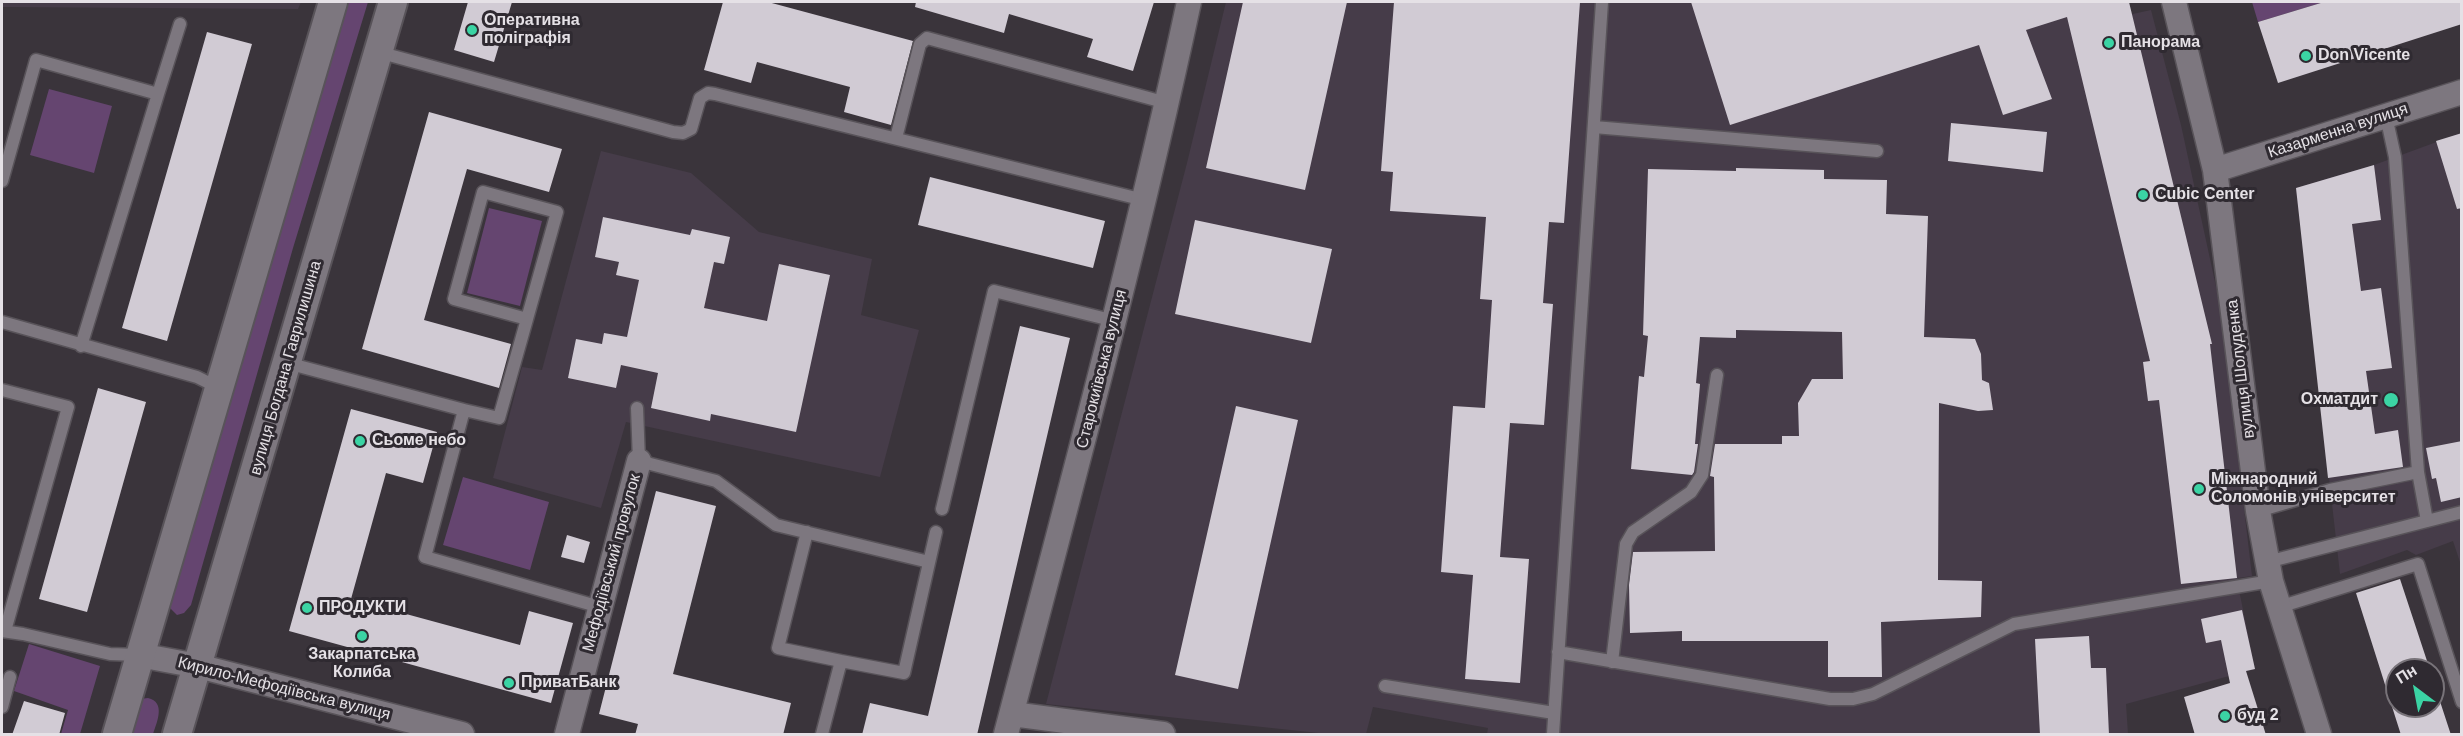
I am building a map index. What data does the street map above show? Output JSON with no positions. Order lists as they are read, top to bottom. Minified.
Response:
{"streets":{"street":["Казарменна вулиця","вулиця Богдана Гаврилишина","Старокиївська вулиця","вулиця Шолуденка","Мефодіївський провулок","Кирило-Мефодіївська вулиця"]},"crossings":[["Казарменна вулиця","вулиця Шолуденка"],["вулиця Богдана Гаврилишина","Кирило-Мефодіївська вулиця"]],"places":["Оперативна поліграфія","Панорама","Don Vicente","Cubic Center","Охматдит","Сьоме небо","Міжнародний Соломонів університет","ПРОДУКТИ","Закарпатська Колиба","ПриватБанк","буд 2"],"north":"top left"}
